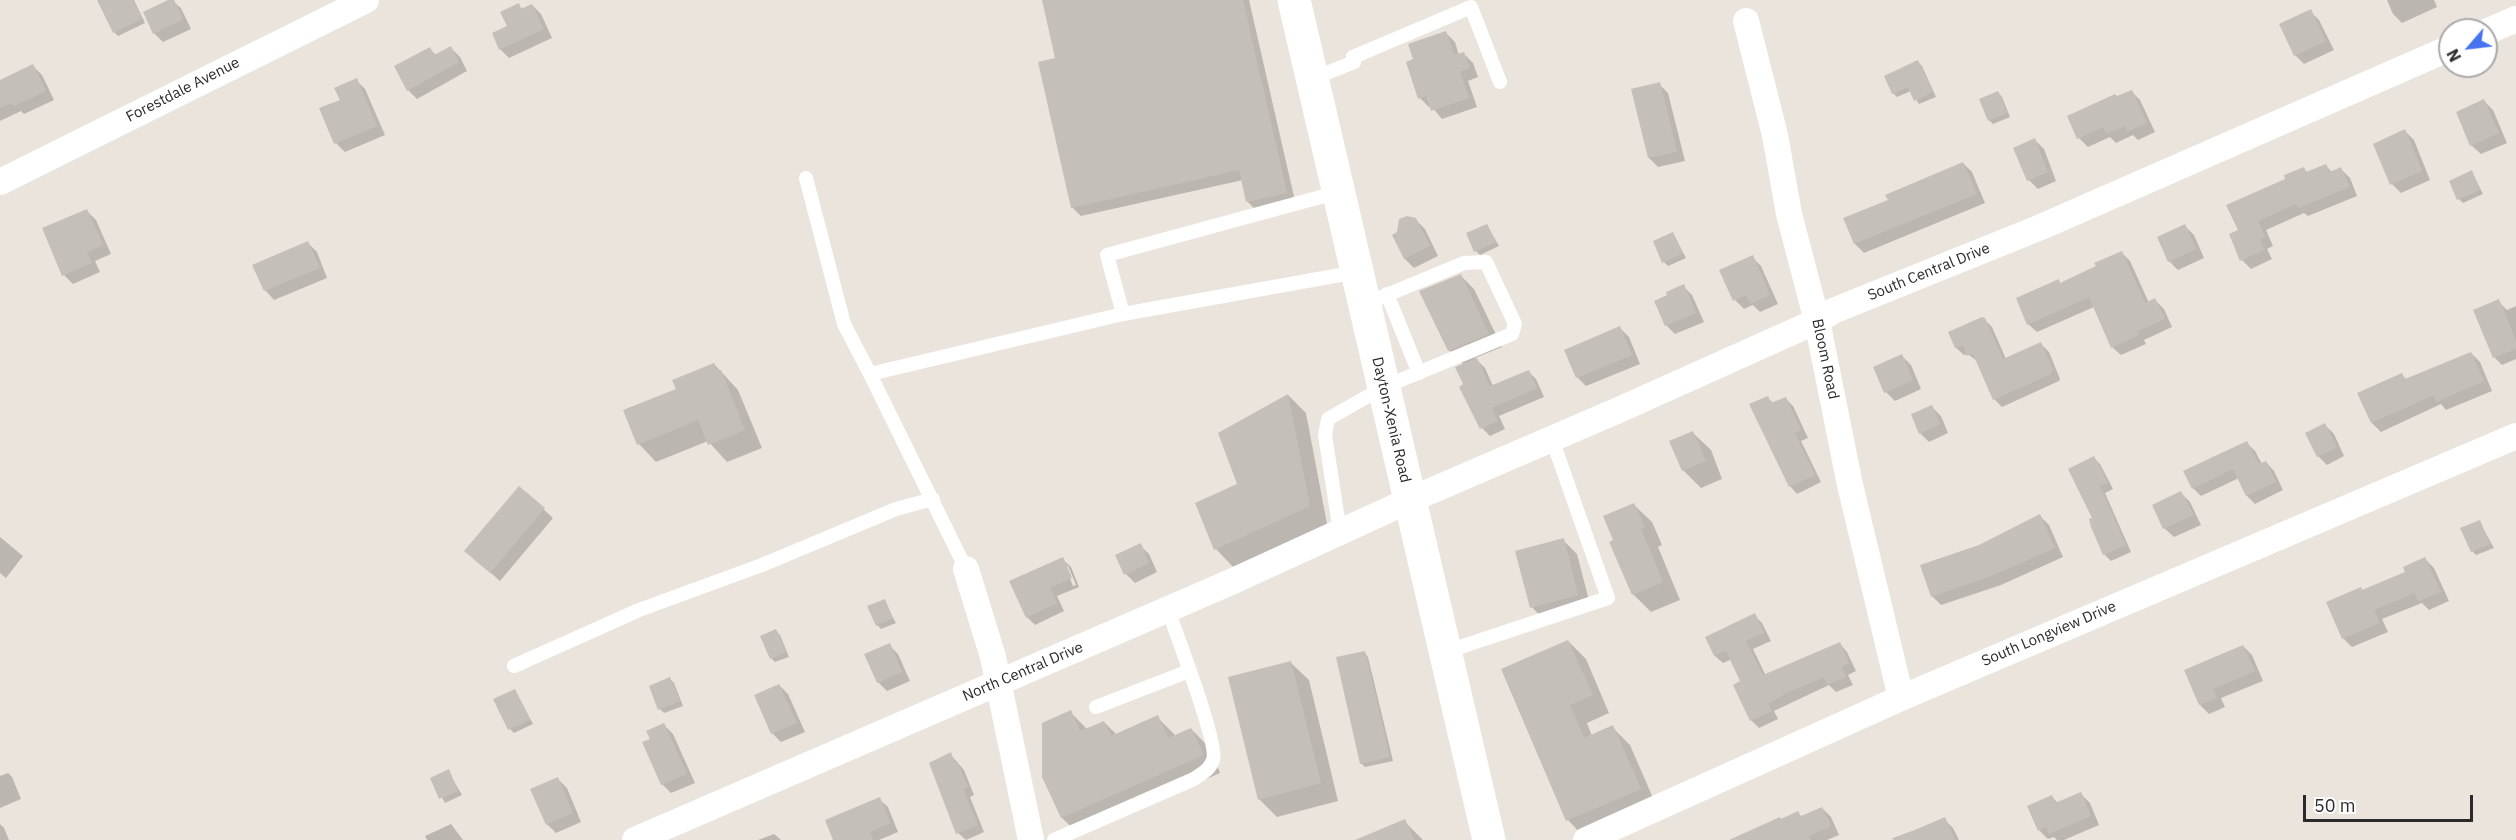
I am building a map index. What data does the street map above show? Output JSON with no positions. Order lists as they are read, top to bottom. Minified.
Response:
{"streets":{"main road":["Dayton-Xenia Road"],"street":["Forestdale Avenue","South Central Drive","Bloom Road","South Longview Drive","North Central Drive"]},"crossings":[["South Central Drive","Bloom Road"],["South Central Drive","Dayton-Xenia Road"],["South Central Drive","North Central Drive"],["Bloom Road","South Longview Drive"],["Dayton-Xenia Road","North Central Drive"]],"scale_bar":"50 m","north":"bottom left"}
